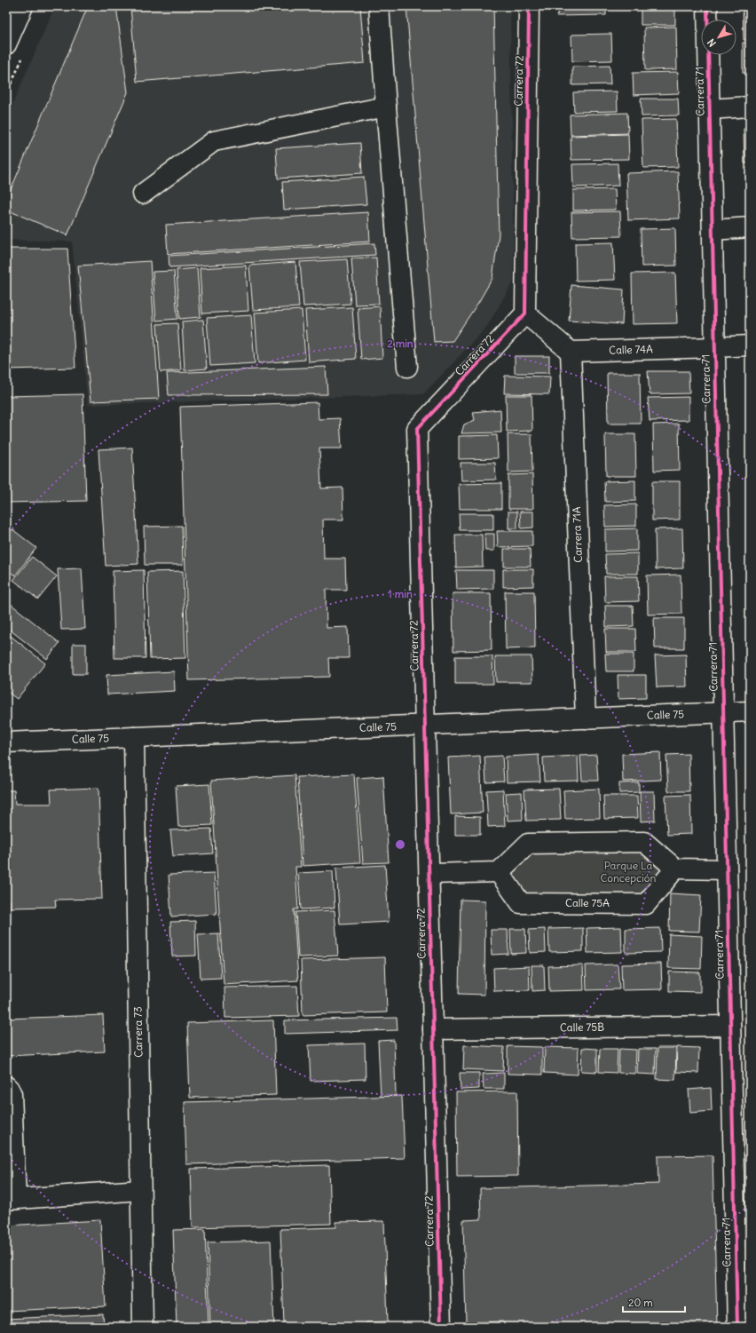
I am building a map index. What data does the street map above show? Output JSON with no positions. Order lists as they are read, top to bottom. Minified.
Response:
{"streets":{"main road":["Carrera 72","Carrera 71","Calle 74A","Carrera 71A","Calle 75","Calle 75A","Calle 75B","Carrera 73"]},"crossings":[["Carrera 72","Calle 75"],["Carrera 72","Calle 75B"],["Carrera 71","Calle 74A"],["Carrera 71","Calle 75"],["Carrera 71","Calle 75B"],["Calle 74A","Carrera 71A"],["Carrera 71A","Calle 75"],["Calle 75","Carrera 73"]],"parks":["Parque La Concepción"],"scale_bar":"20 m","north":"bottom left","rings":["2 min","1 min"]}
